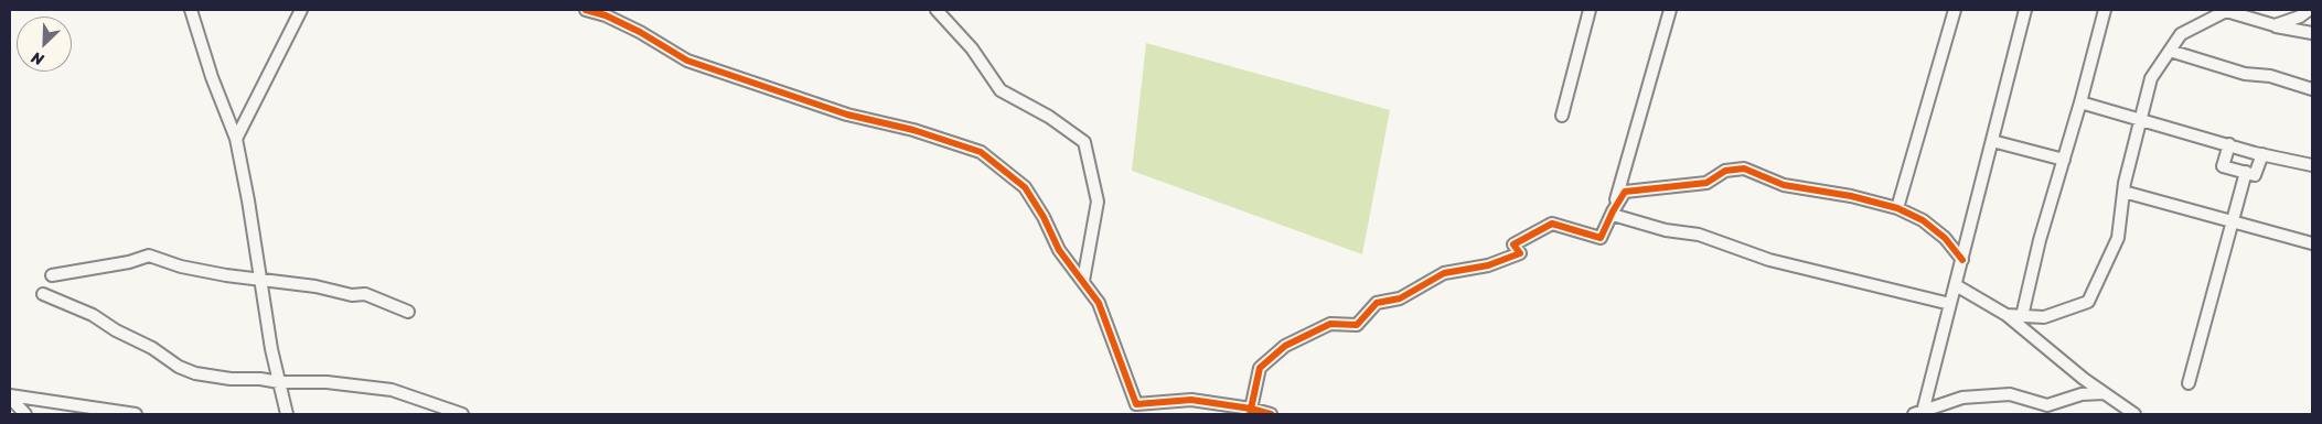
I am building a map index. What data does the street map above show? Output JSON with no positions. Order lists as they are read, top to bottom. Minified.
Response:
{"north":"bottom left"}
